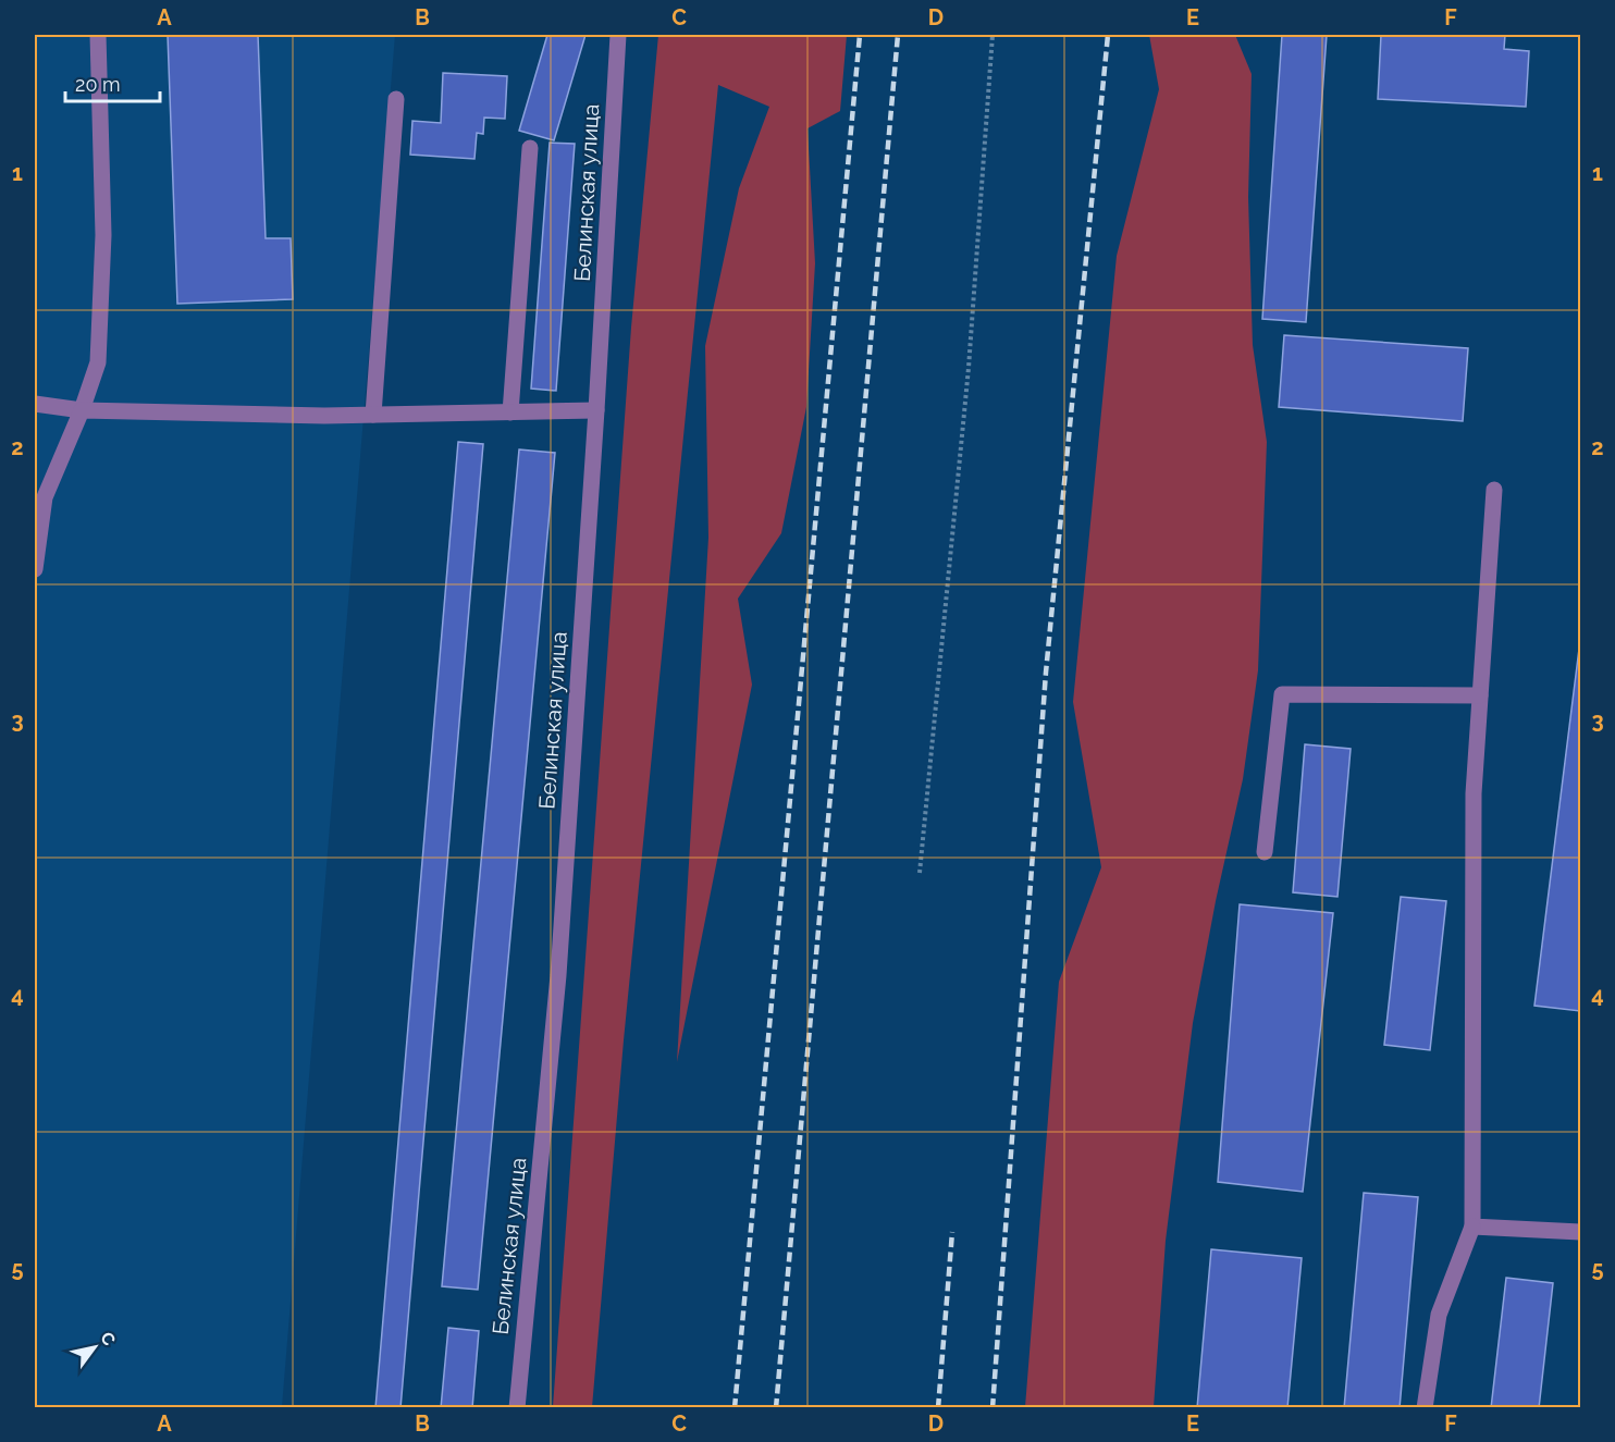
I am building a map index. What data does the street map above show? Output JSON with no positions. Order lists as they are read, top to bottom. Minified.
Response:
{"streets":{"street":["Белинская улица"]},"scale_bar":"20 m","north":"top right","grid":{"columns":["A","B","C","D","E","F"],"rows":["1","2","3","4","5"]}}
